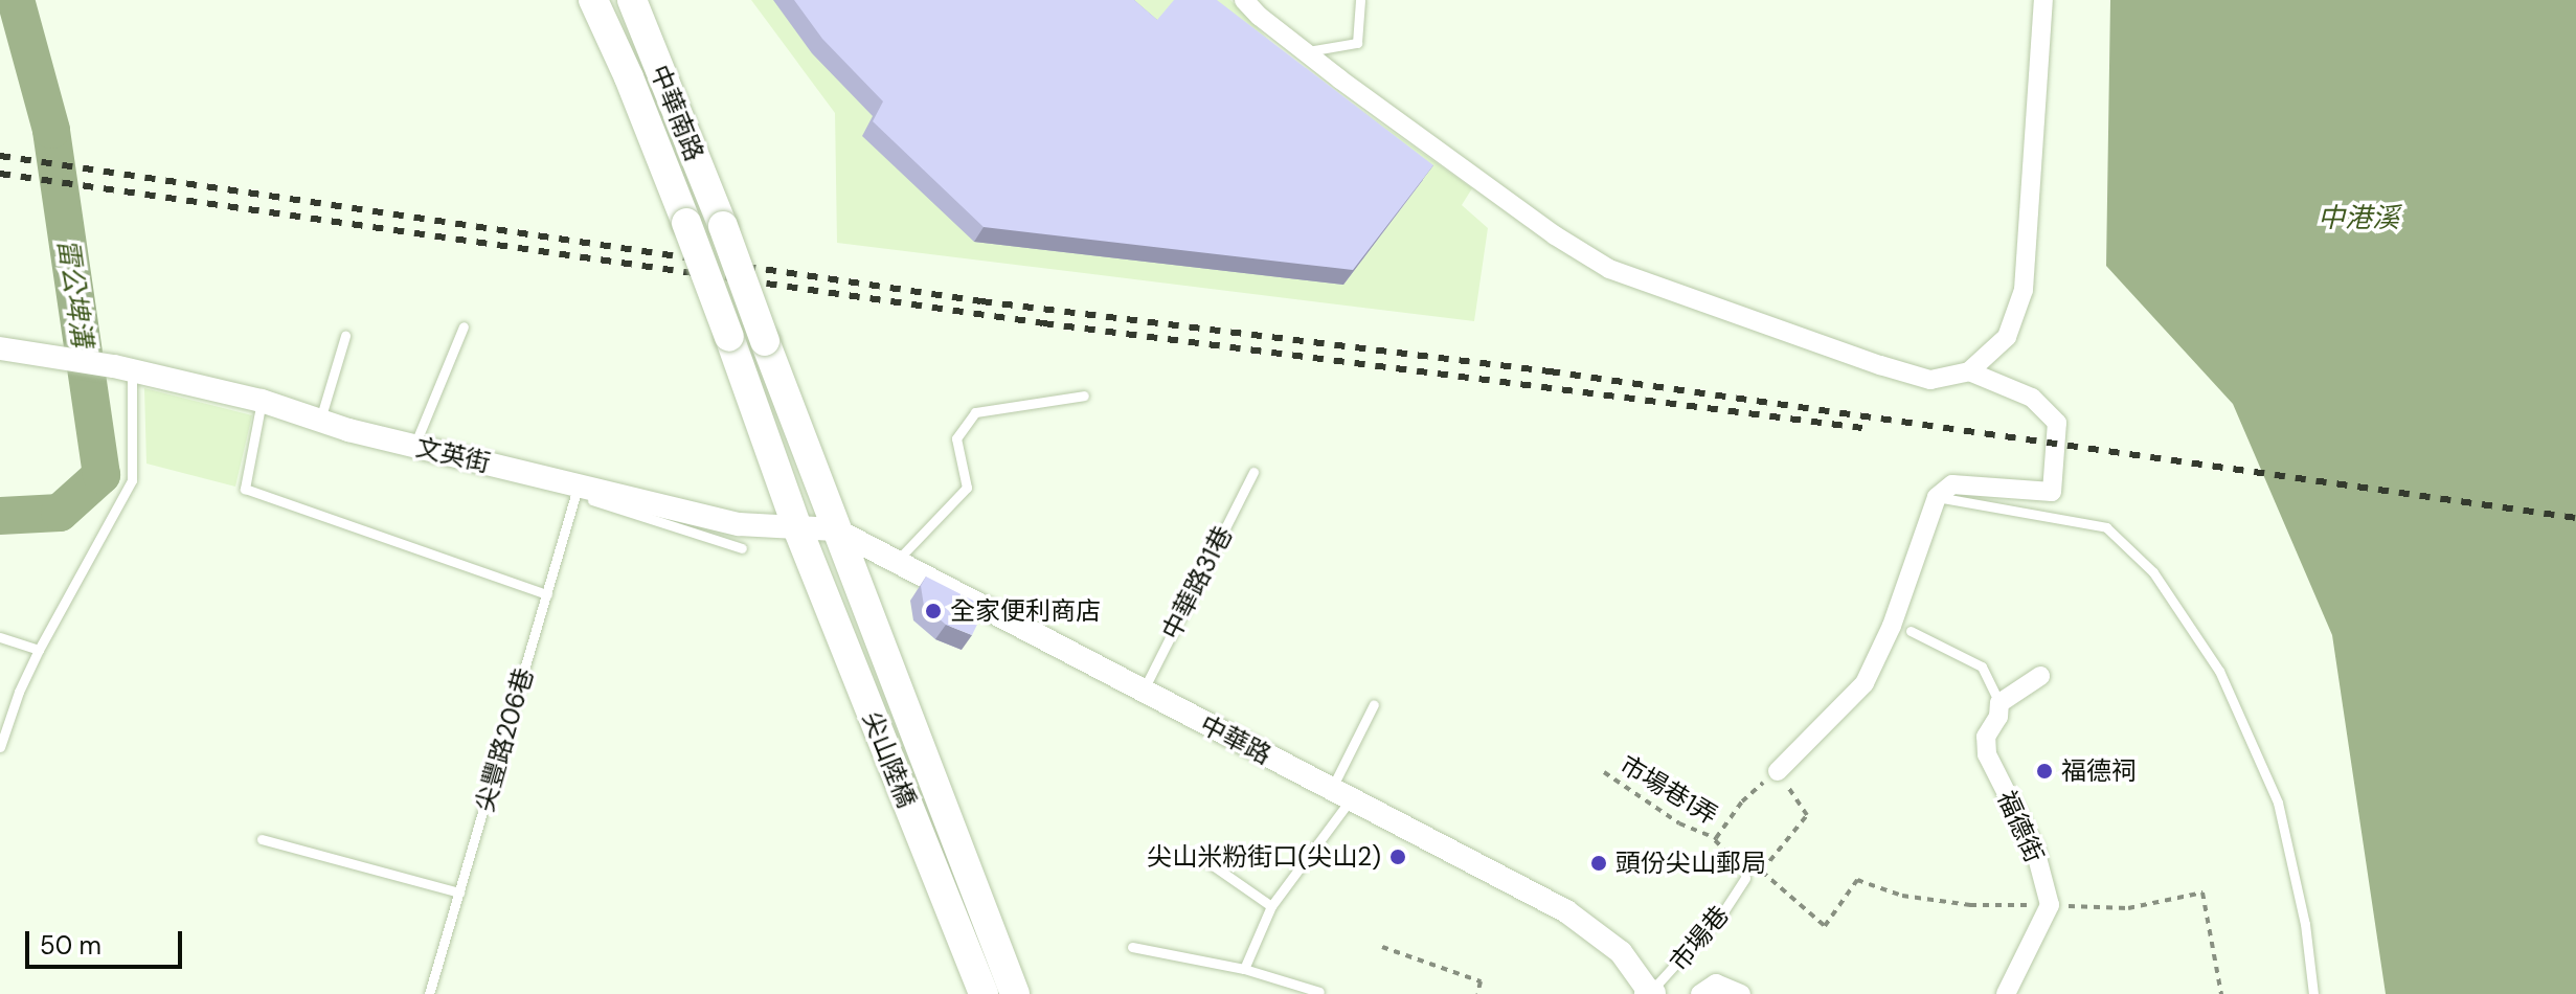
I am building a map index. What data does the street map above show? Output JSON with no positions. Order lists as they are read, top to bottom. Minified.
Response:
{"streets":{"main road":["中華南路","尖山陸橋"],"street":["文英街","中華路","福德街"],"lane":["中華路31巷","尖豐路206巷","市場巷"],"path":["市場巷1弄"]},"crossings":[["中華南路","文英街"],["中華南路","中華路"],["中華南路","尖山陸橋"],["文英街","尖豐路206巷"],["文英街","中華路"],["文英街","尖山陸橋"],["中華路31巷","中華路"],["中華路","尖山陸橋"],["中華路","市場巷"],["市場巷1弄","市場巷"]],"water":["中港溪","雷公埤溝"],"places":["全家便利商店","福德祠","尖山米粉街口(尖山2)","頭份尖山郵局"],"scale_bar":"50 m"}
